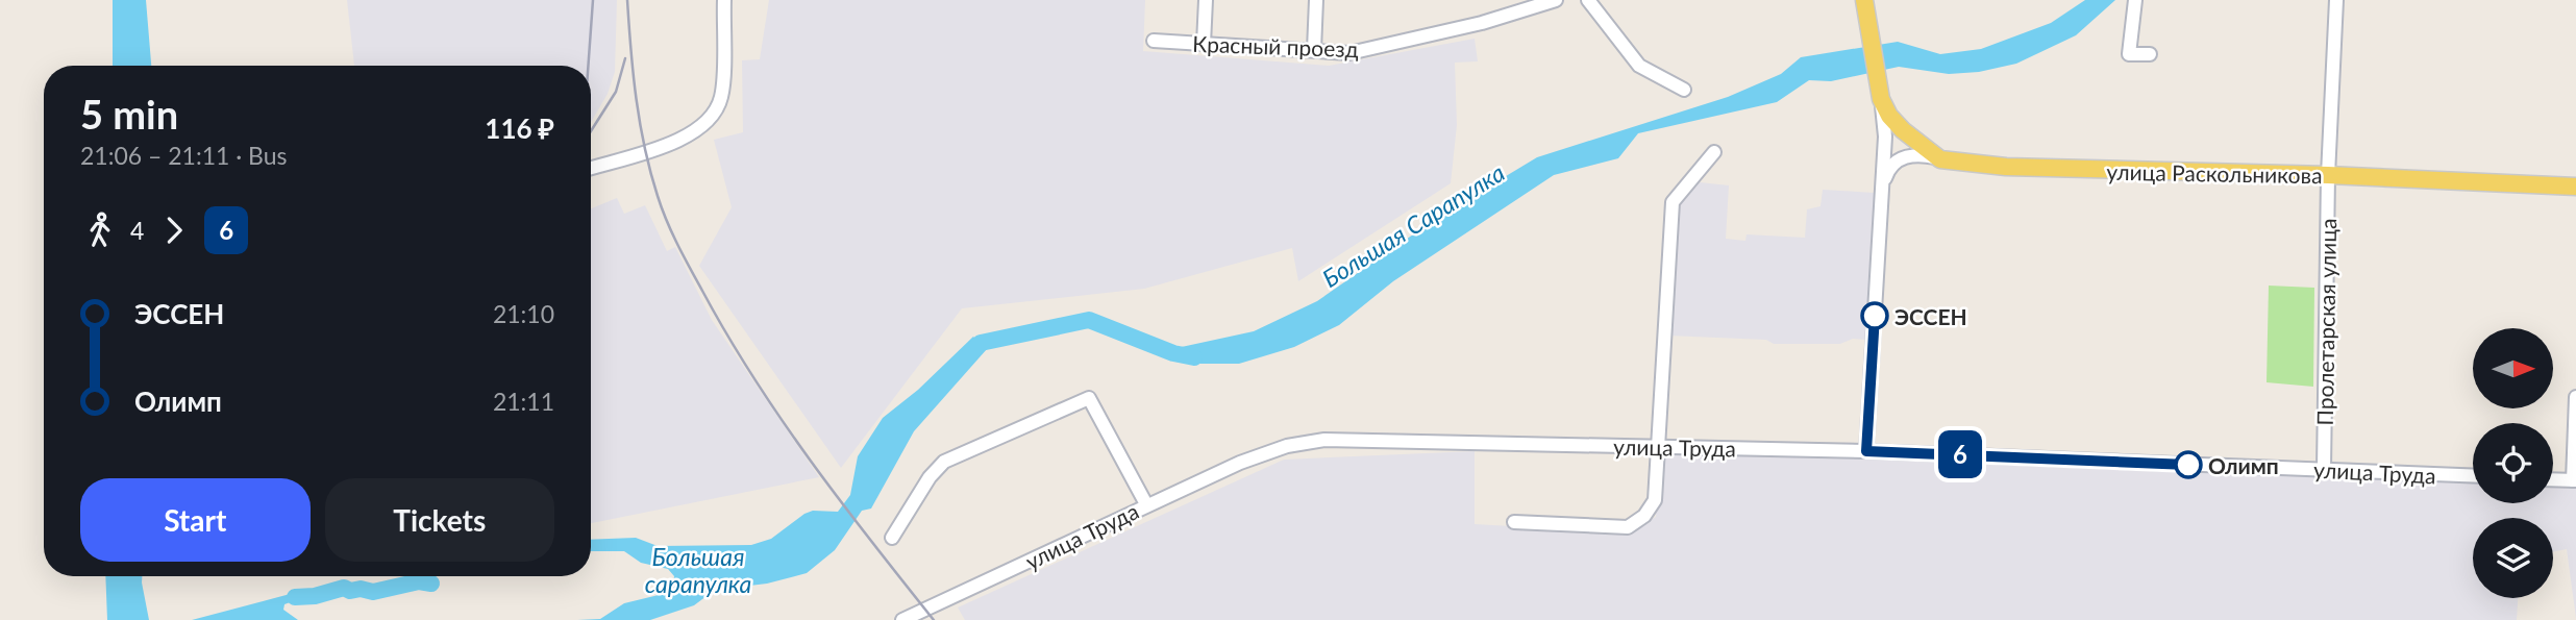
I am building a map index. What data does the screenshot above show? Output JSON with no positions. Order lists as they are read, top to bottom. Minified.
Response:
{"streets":{"main road":["улица Раскольникова"],"street":["Красный проезд","Пролетарская улица","улица Труда"]},"crossings":[["улица Раскольникова","Пролетарская улица"],["Пролетарская улица","улица Труда"]],"water":["Большая Сарапулка","Большая сарапулка"],"places":["ЭССЕН","Олимп"],"lines":["bus line 6"],"north":"right","page":{"on_map":"6","heading":["5 min","21:06 – 21:11 · Bus","116 ₽"],"legs":["4","6"],"list":[{"name":"ЭССЕН","value":"21:10"},{"name":"Олимп","value":"21:11"}],"buttons":["Start","Tickets"]}}
